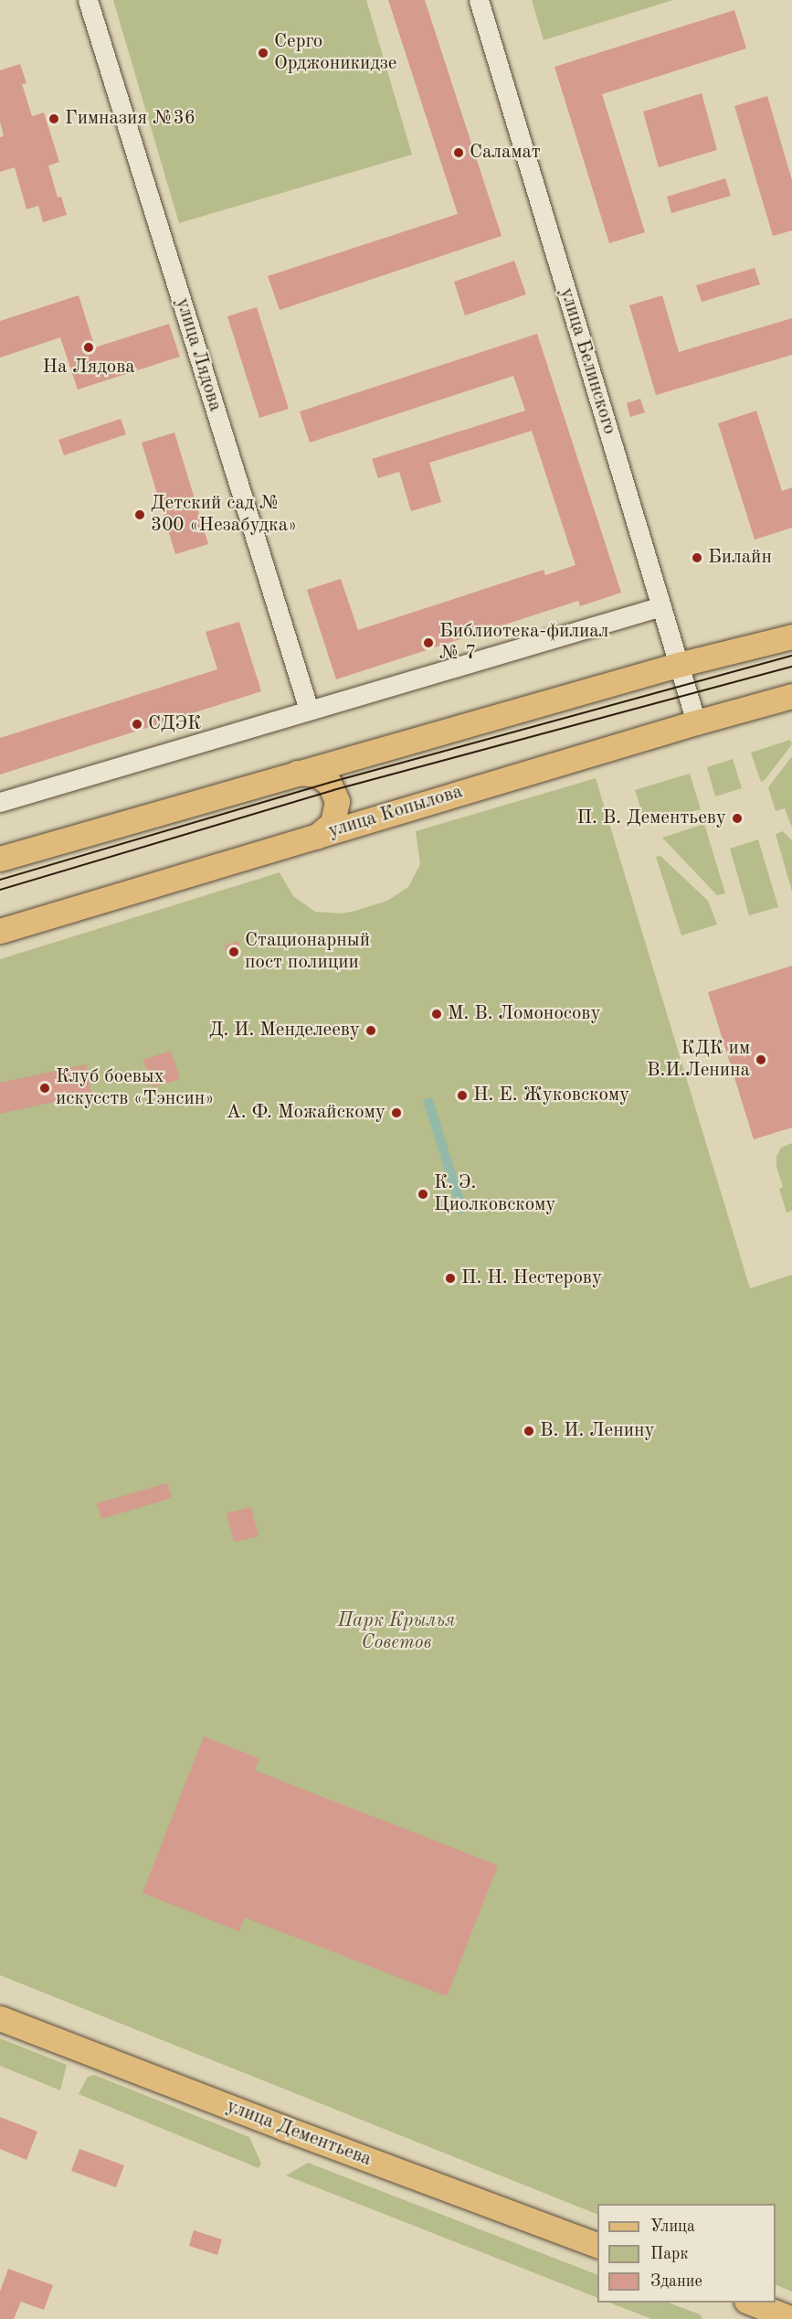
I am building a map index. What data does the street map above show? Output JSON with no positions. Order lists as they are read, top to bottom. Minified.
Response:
{"streets":{"main road":["улица Копылова","улица Дементьева"],"street":["улица Лядова","улица Белинского"]},"crossings":[["улица Белинского","улица Копылова"]],"parks":["Парк Крылья Советов"],"places":["Серго Орджоникидзе","Гимназия №36","Саламат","На Лядова","Детский сад № 300 «Незабудка»","Билайн","Библиотека-филиал № 7","СДЭК","П. В. Дементьеву","Стационарный пост полиции","М. В. Ломоносову","Д. И. Менделееву","КДК им В.И.Ленина","Клуб боевых искусств «Тэнсин»","Н. Е. Жуковскому","А. Ф. Можайскому","К. Э. Циолковскому","П. Н. Нестерову","В. И. Ленину"],"legend":["Улица","Парк","Здание"]}
